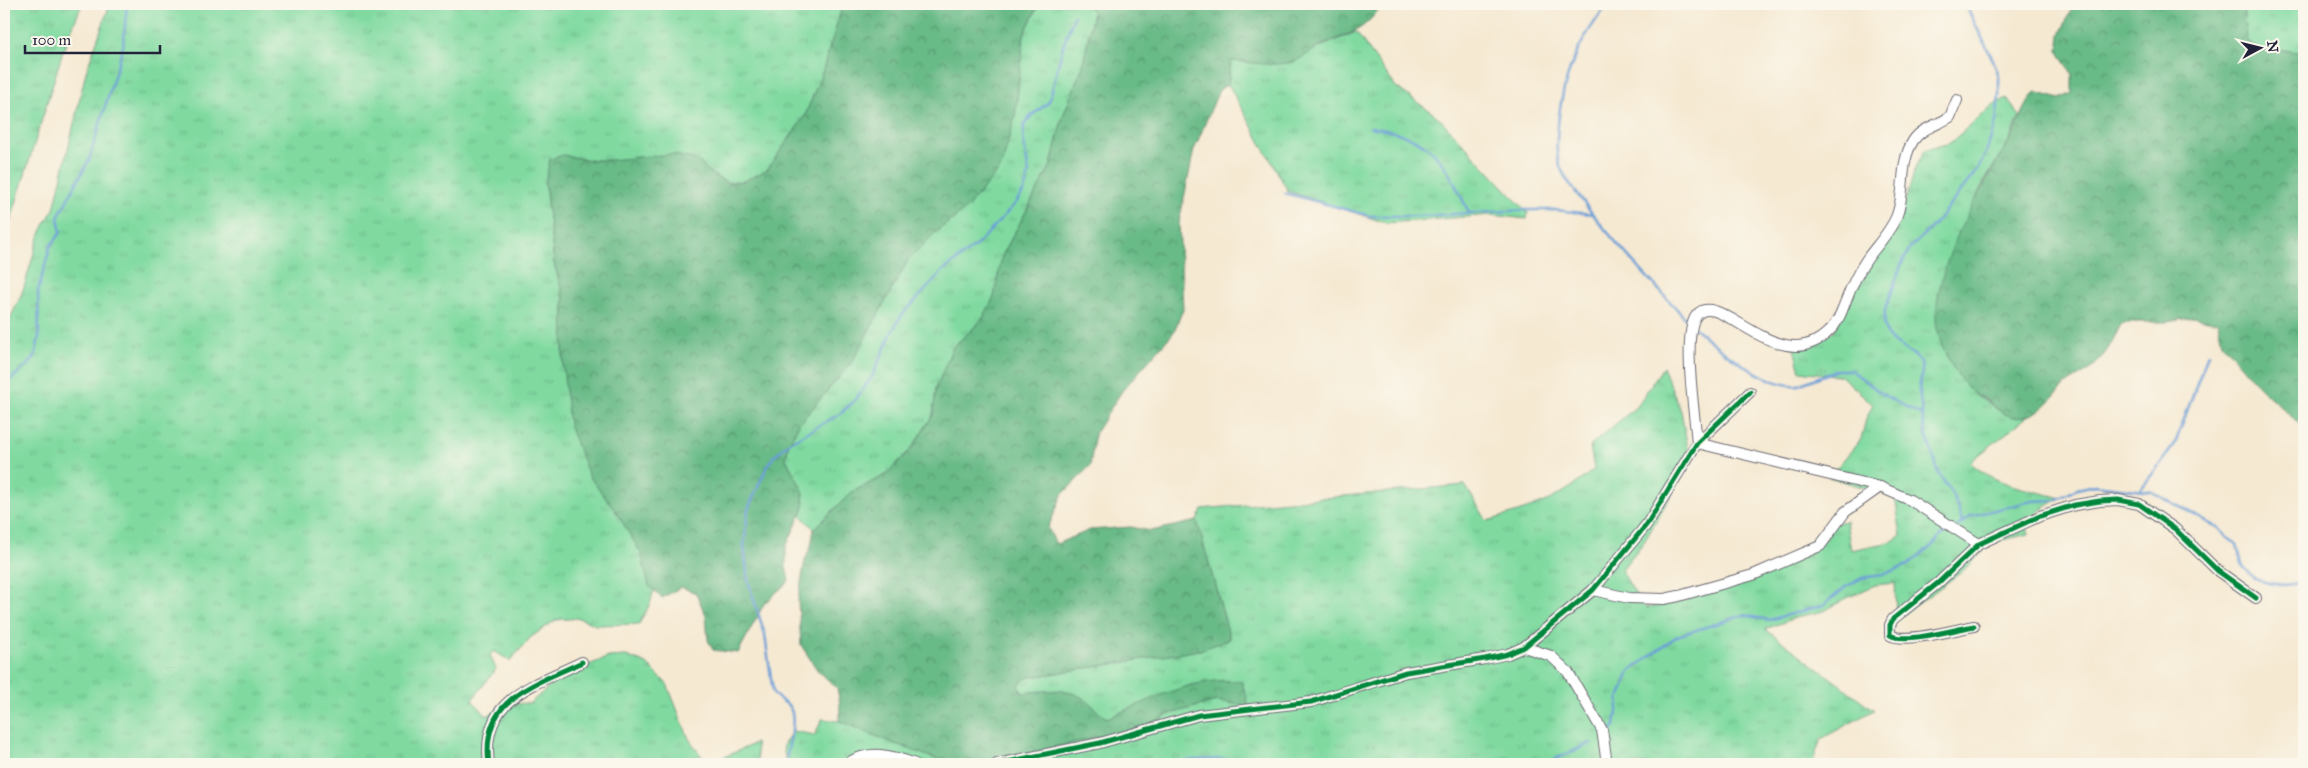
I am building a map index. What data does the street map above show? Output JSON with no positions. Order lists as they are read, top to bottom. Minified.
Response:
{"scale_bar":"100 m","north":"right"}
